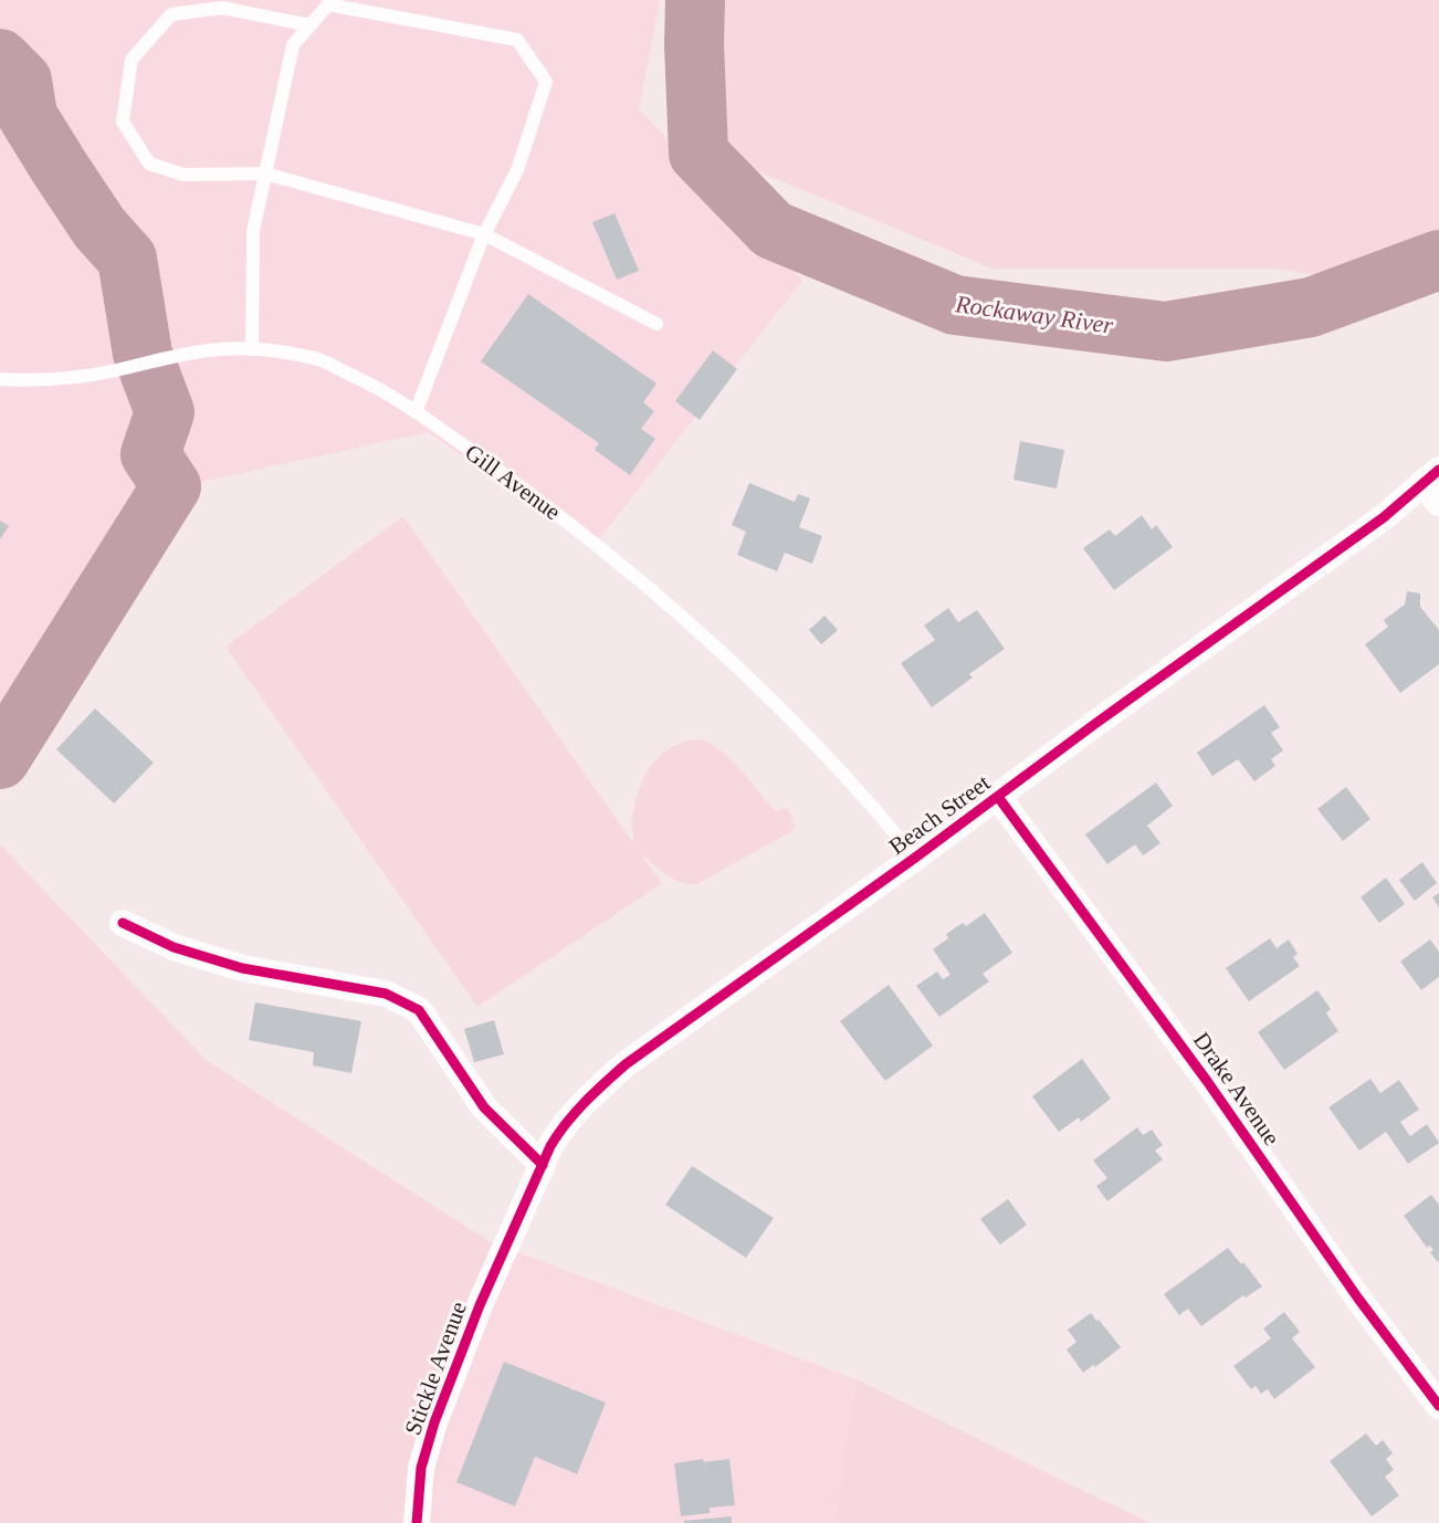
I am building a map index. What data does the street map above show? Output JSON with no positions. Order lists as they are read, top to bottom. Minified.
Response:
{"streets":{"street":["Beach Street","Drake Avenue","Stickle Avenue"],"lane":["Gill Avenue"]},"crossings":[["Gill Avenue","Beach Street"],["Beach Street","Drake Avenue"],["Beach Street","Stickle Avenue"]],"water":["Rockaway River"]}
